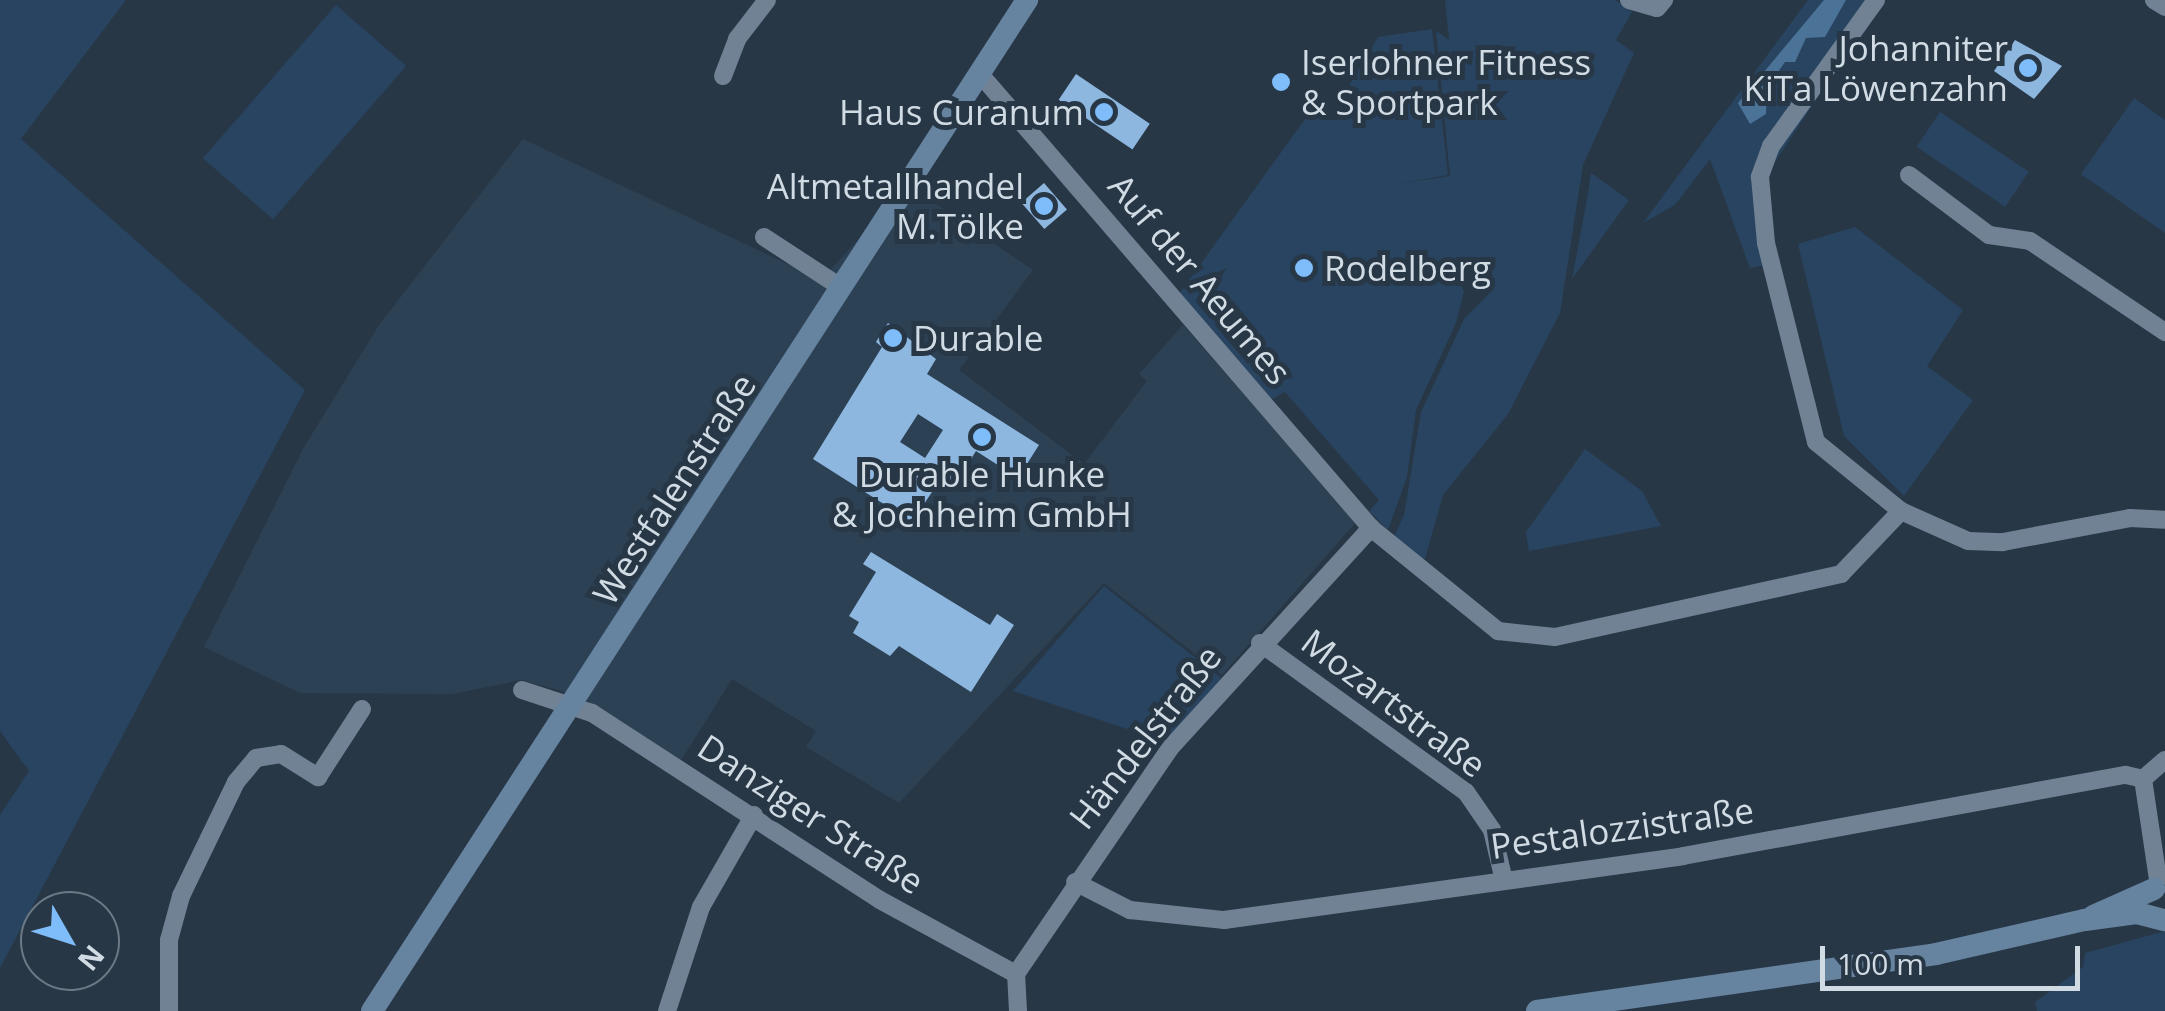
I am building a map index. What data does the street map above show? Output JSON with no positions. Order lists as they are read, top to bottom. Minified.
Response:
{"streets":{"main road":["Westfalenstraße"],"street":["Auf der Aeumes","Mozartstraße","Händelstraße","Danziger Straße","Pestalozzistraße"]},"crossings":[["Auf der Aeumes","Westfalenstraße"],["Auf der Aeumes","Händelstraße"],["Westfalenstraße","Danziger Straße"],["Mozartstraße","Händelstraße"],["Mozartstraße","Pestalozzistraße"],["Händelstraße","Danziger Straße"],["Händelstraße","Pestalozzistraße"]],"places":["Johanniter KiTa Löwenzahn","Iserlohner Fitness & Sportpark","Haus Curanum","Altmetallhandel M.Tölke","Rodelberg","Durable","Durable Hunke & Jochheim GmbH"],"scale_bar":"100 m","north":"bottom right"}
